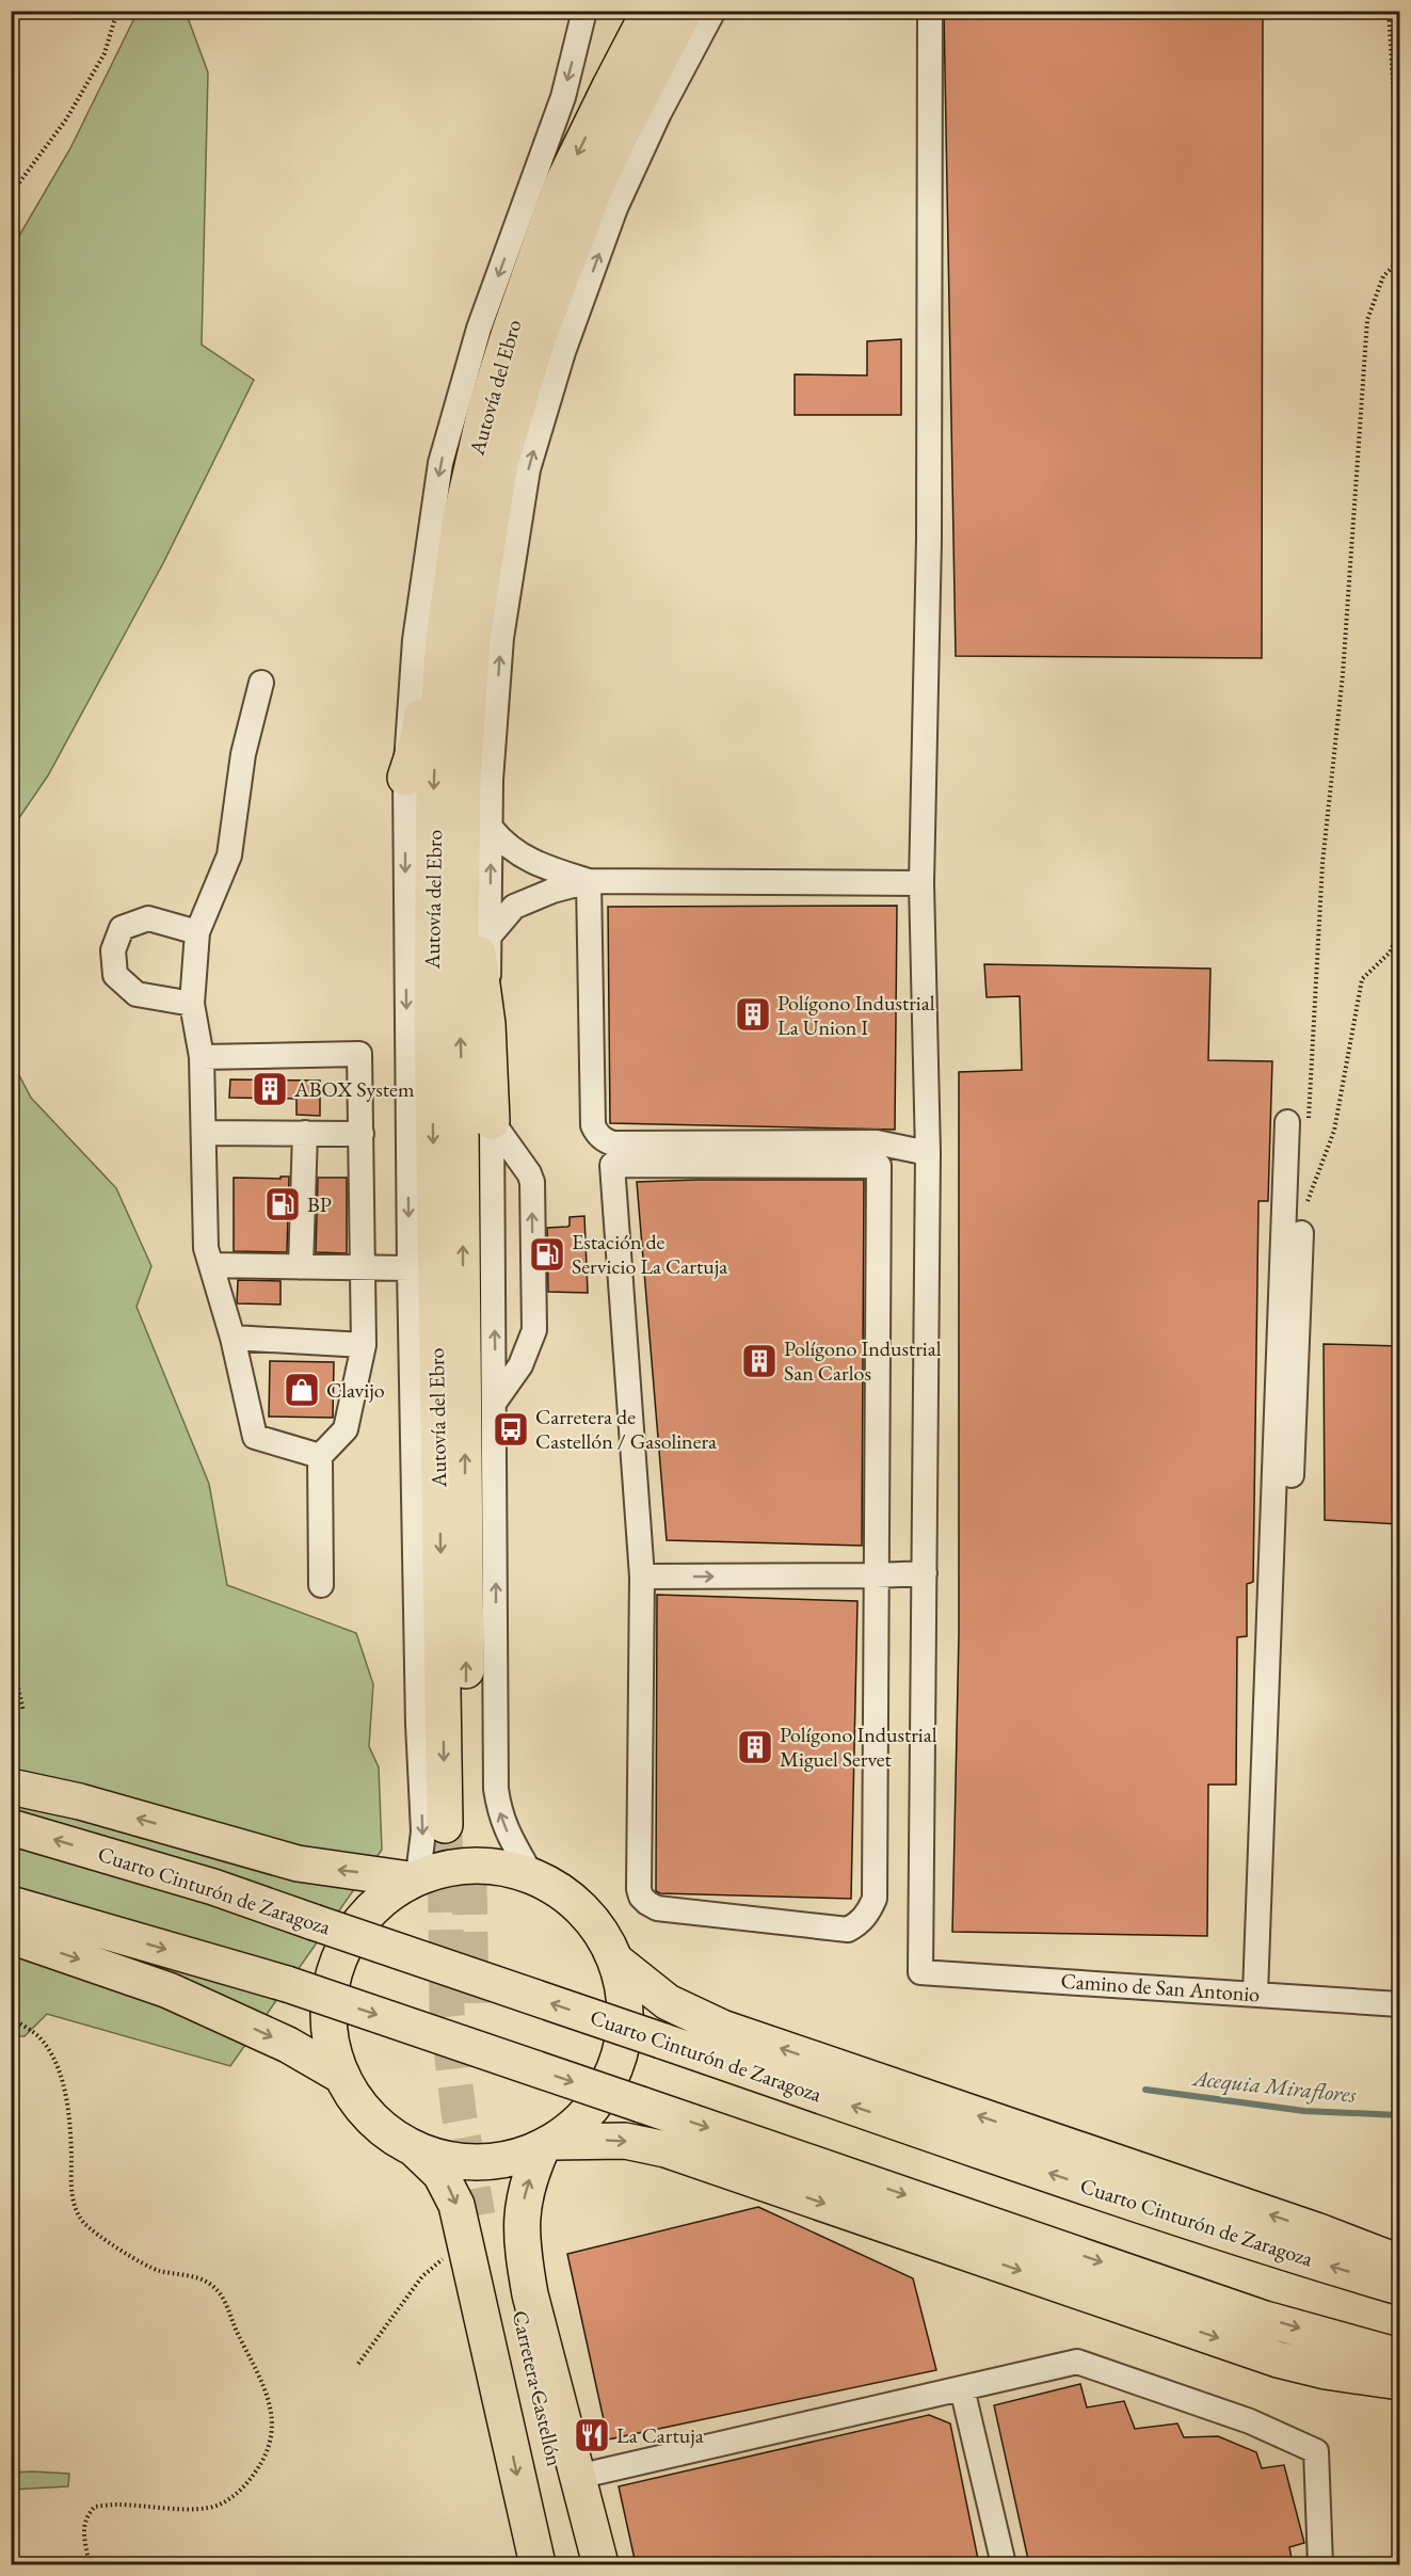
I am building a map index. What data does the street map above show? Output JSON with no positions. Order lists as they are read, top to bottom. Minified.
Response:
{"streets":{"highway":["Autovía del Ebro","Cuarto Cinturón de Zaragoza","Carretera Castellón"],"street":["Camino de San Antonio"]},"water":["Acequia Miraflores"],"places":{"building":["Polígono Industrial La Union I","ABOX System","Polígono Industrial San Carlos","Polígono Industrial Miguel Servet"],"fuel station":["BP","Estación de Servicio La Cartuja"],"shop":["Clavijo"],"bus stop":["Carretera de Castellón / Gasolinera"],"restaurant":["La Cartuja"]}}
